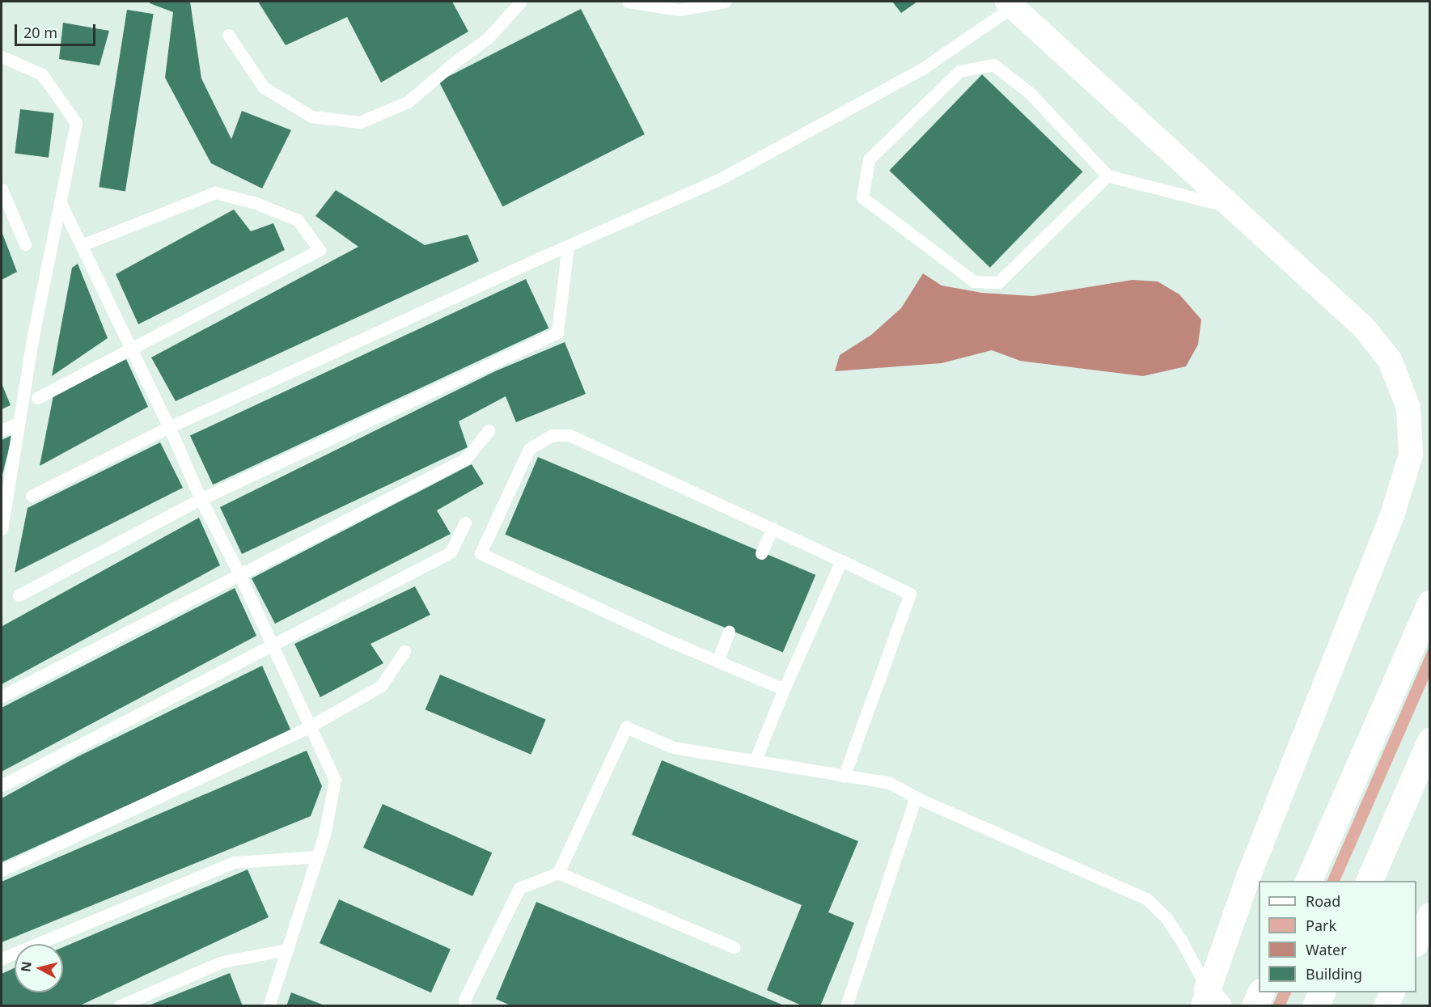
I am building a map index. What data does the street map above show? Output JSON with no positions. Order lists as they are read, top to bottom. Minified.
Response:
{"legend":["Road","Park","Water","Building"],"scale_bar":"20 m","north":"left"}
